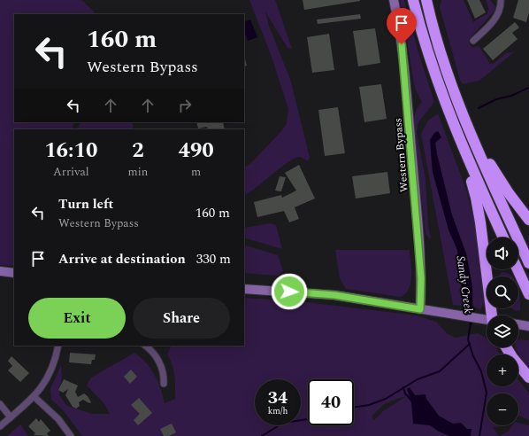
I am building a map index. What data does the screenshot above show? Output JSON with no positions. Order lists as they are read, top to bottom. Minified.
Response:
{"streets":{"street":["Western Bypass"]},"water":["Sandy Creek"],"page":{"turn":["160 m","Western Bypass"],"eta":["16:10","Arrival","2","min","490","m"],"list":[{"name":"Turn left","note":"Western Bypass","value":"160 m"},{"name":"Arrive at destination","value":"330 m"}],"map_buttons":["+","−"],"buttons":["Exit","Share"],"speed":"34 km/h","limit":"40"}}
